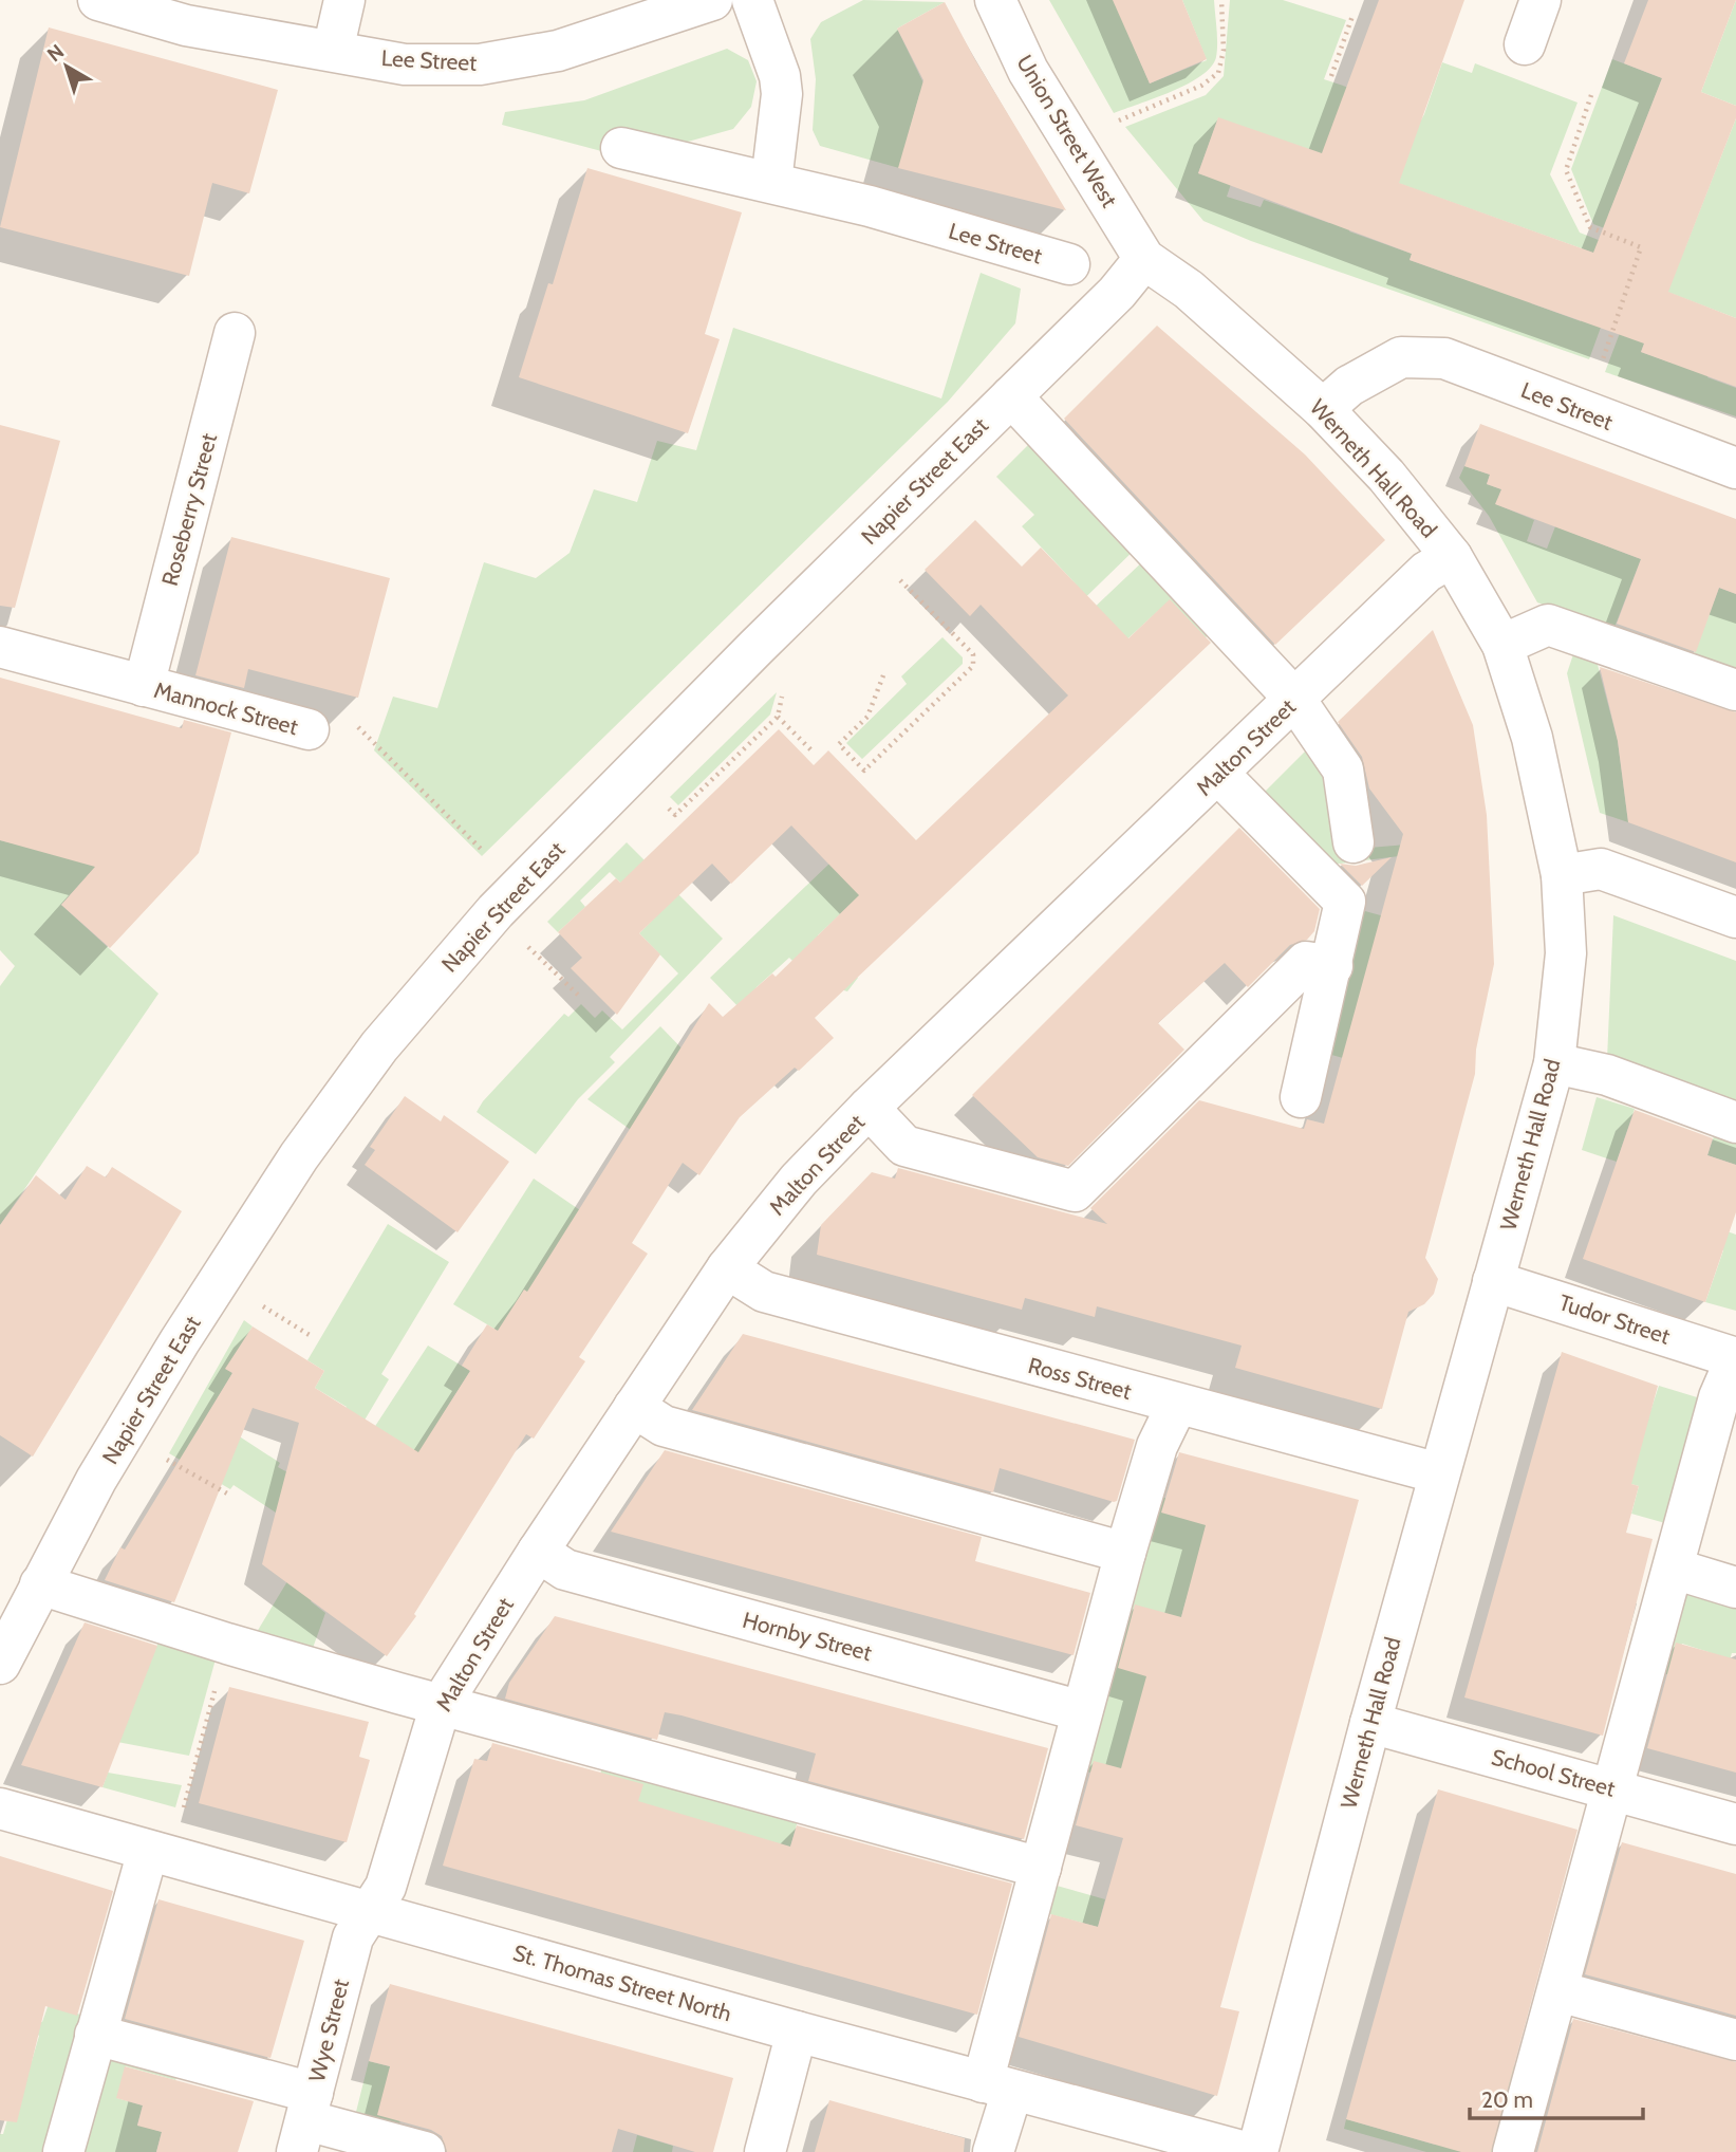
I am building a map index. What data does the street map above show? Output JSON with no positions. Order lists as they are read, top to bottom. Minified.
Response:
{"streets":{"street":["Lee Street","Union Street West","Werneth Hall Road","Napier Street East","Roseberry Street","Mannock Street","Malton Street","Tudor Street","Ross Street","Hornby Street","School Street","St. Thomas Street North","Wye Street"]},"crossings":[["Lee Street","Werneth Hall Road"],["Union Street West","Werneth Hall Road"],["Union Street West","Napier Street East"],["Werneth Hall Road","Napier Street East"],["Werneth Hall Road","Malton Street"],["Werneth Hall Road","Tudor Street"],["Werneth Hall Road","Ross Street"],["Werneth Hall Road","School Street"],["Roseberry Street","Mannock Street"],["Malton Street","Ross Street"],["Malton Street","Hornby Street"],["Malton Street","St. Thomas Street North"],["Malton Street","Wye Street"],["St. Thomas Street North","Wye Street"]],"scale_bar":"20 m","north":"top left"}
